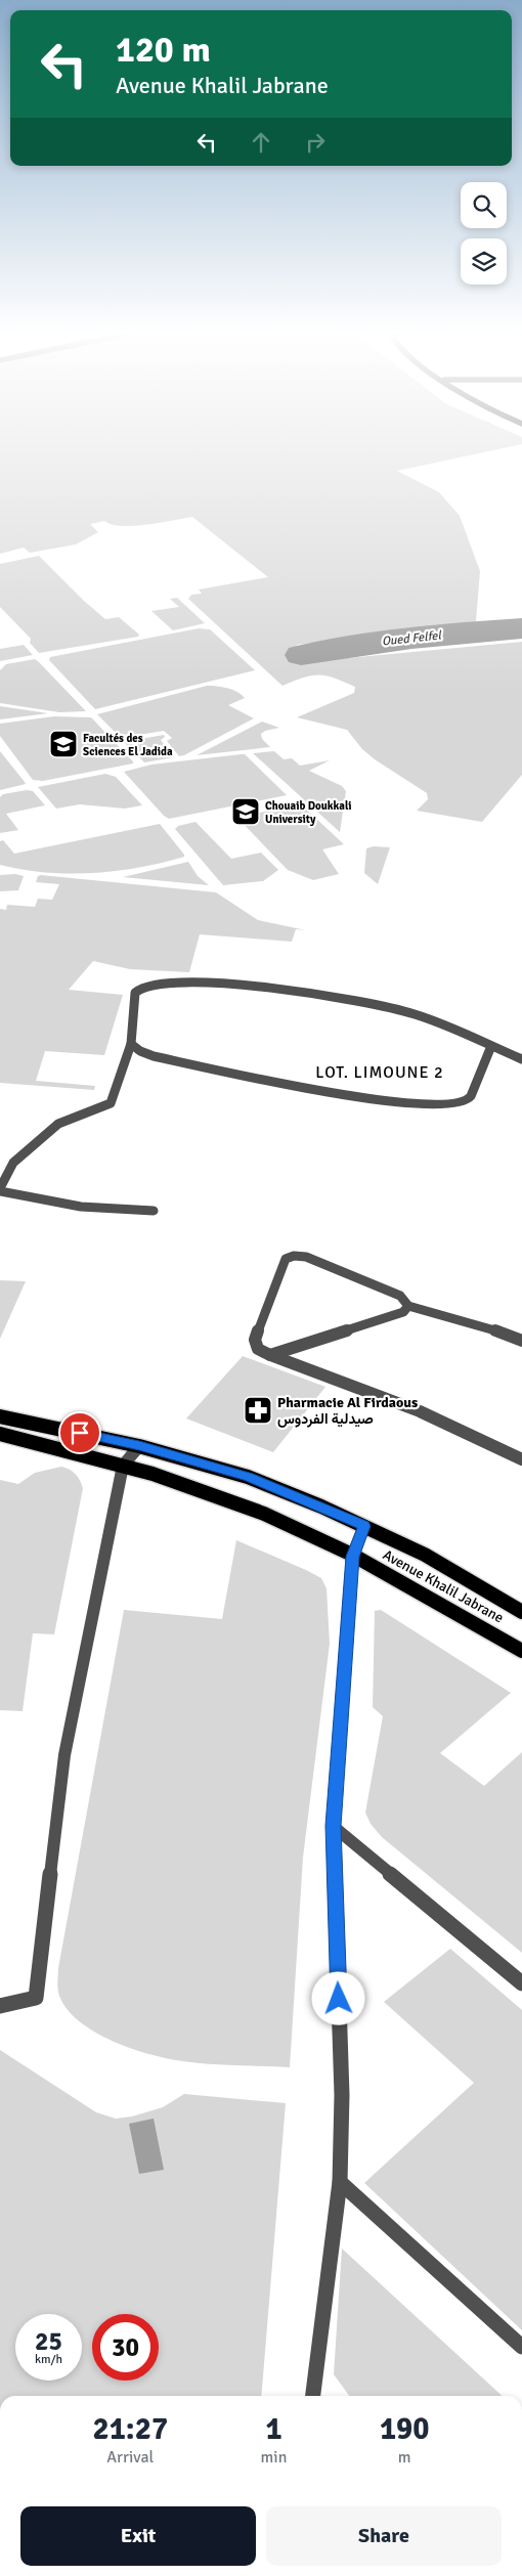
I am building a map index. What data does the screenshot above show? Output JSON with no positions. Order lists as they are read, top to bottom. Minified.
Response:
{"streets":{"main road":["Avenue Khalil Jabrane"]},"districts":["LOT. LIMOUNE 2"],"water":["Oued Felfel"],"places":{"school or university":["Facultés des Sciences El Jadida","Chouaib Doukkali University"],"pharmacy":["Pharmacie Al Firdaous صيدلية الفردوس"]},"page":{"turn":["120 m","Avenue Khalil Jabrane"],"speed":"25 km/h","limit":"30","eta":["21:27","Arrival","1","min","190","m"],"buttons":["Exit","Share"]}}
